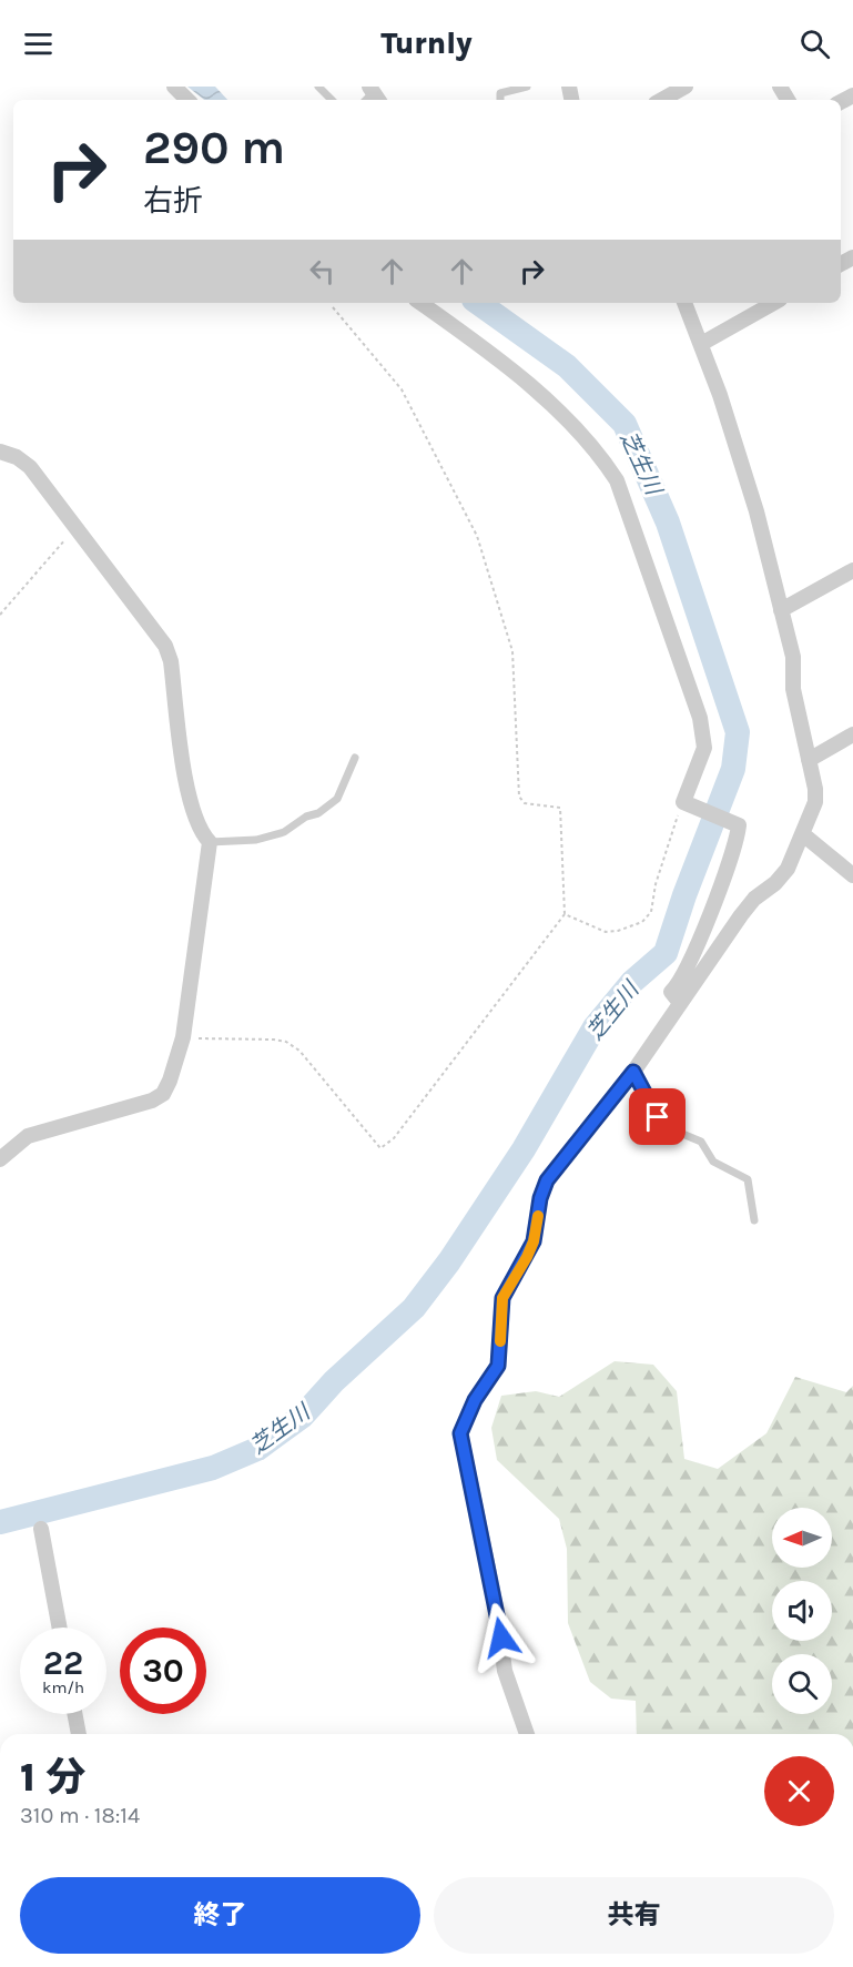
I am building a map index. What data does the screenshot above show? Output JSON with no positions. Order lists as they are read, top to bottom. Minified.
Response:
{"water":["芝生川"],"north":"left","page":{"header":"Turnly","turn":["290 m","右折"],"speed":"22 km/h","limit":"30","heading":["1 分","310 m · 18:14"],"buttons":["終了","共有"]}}
